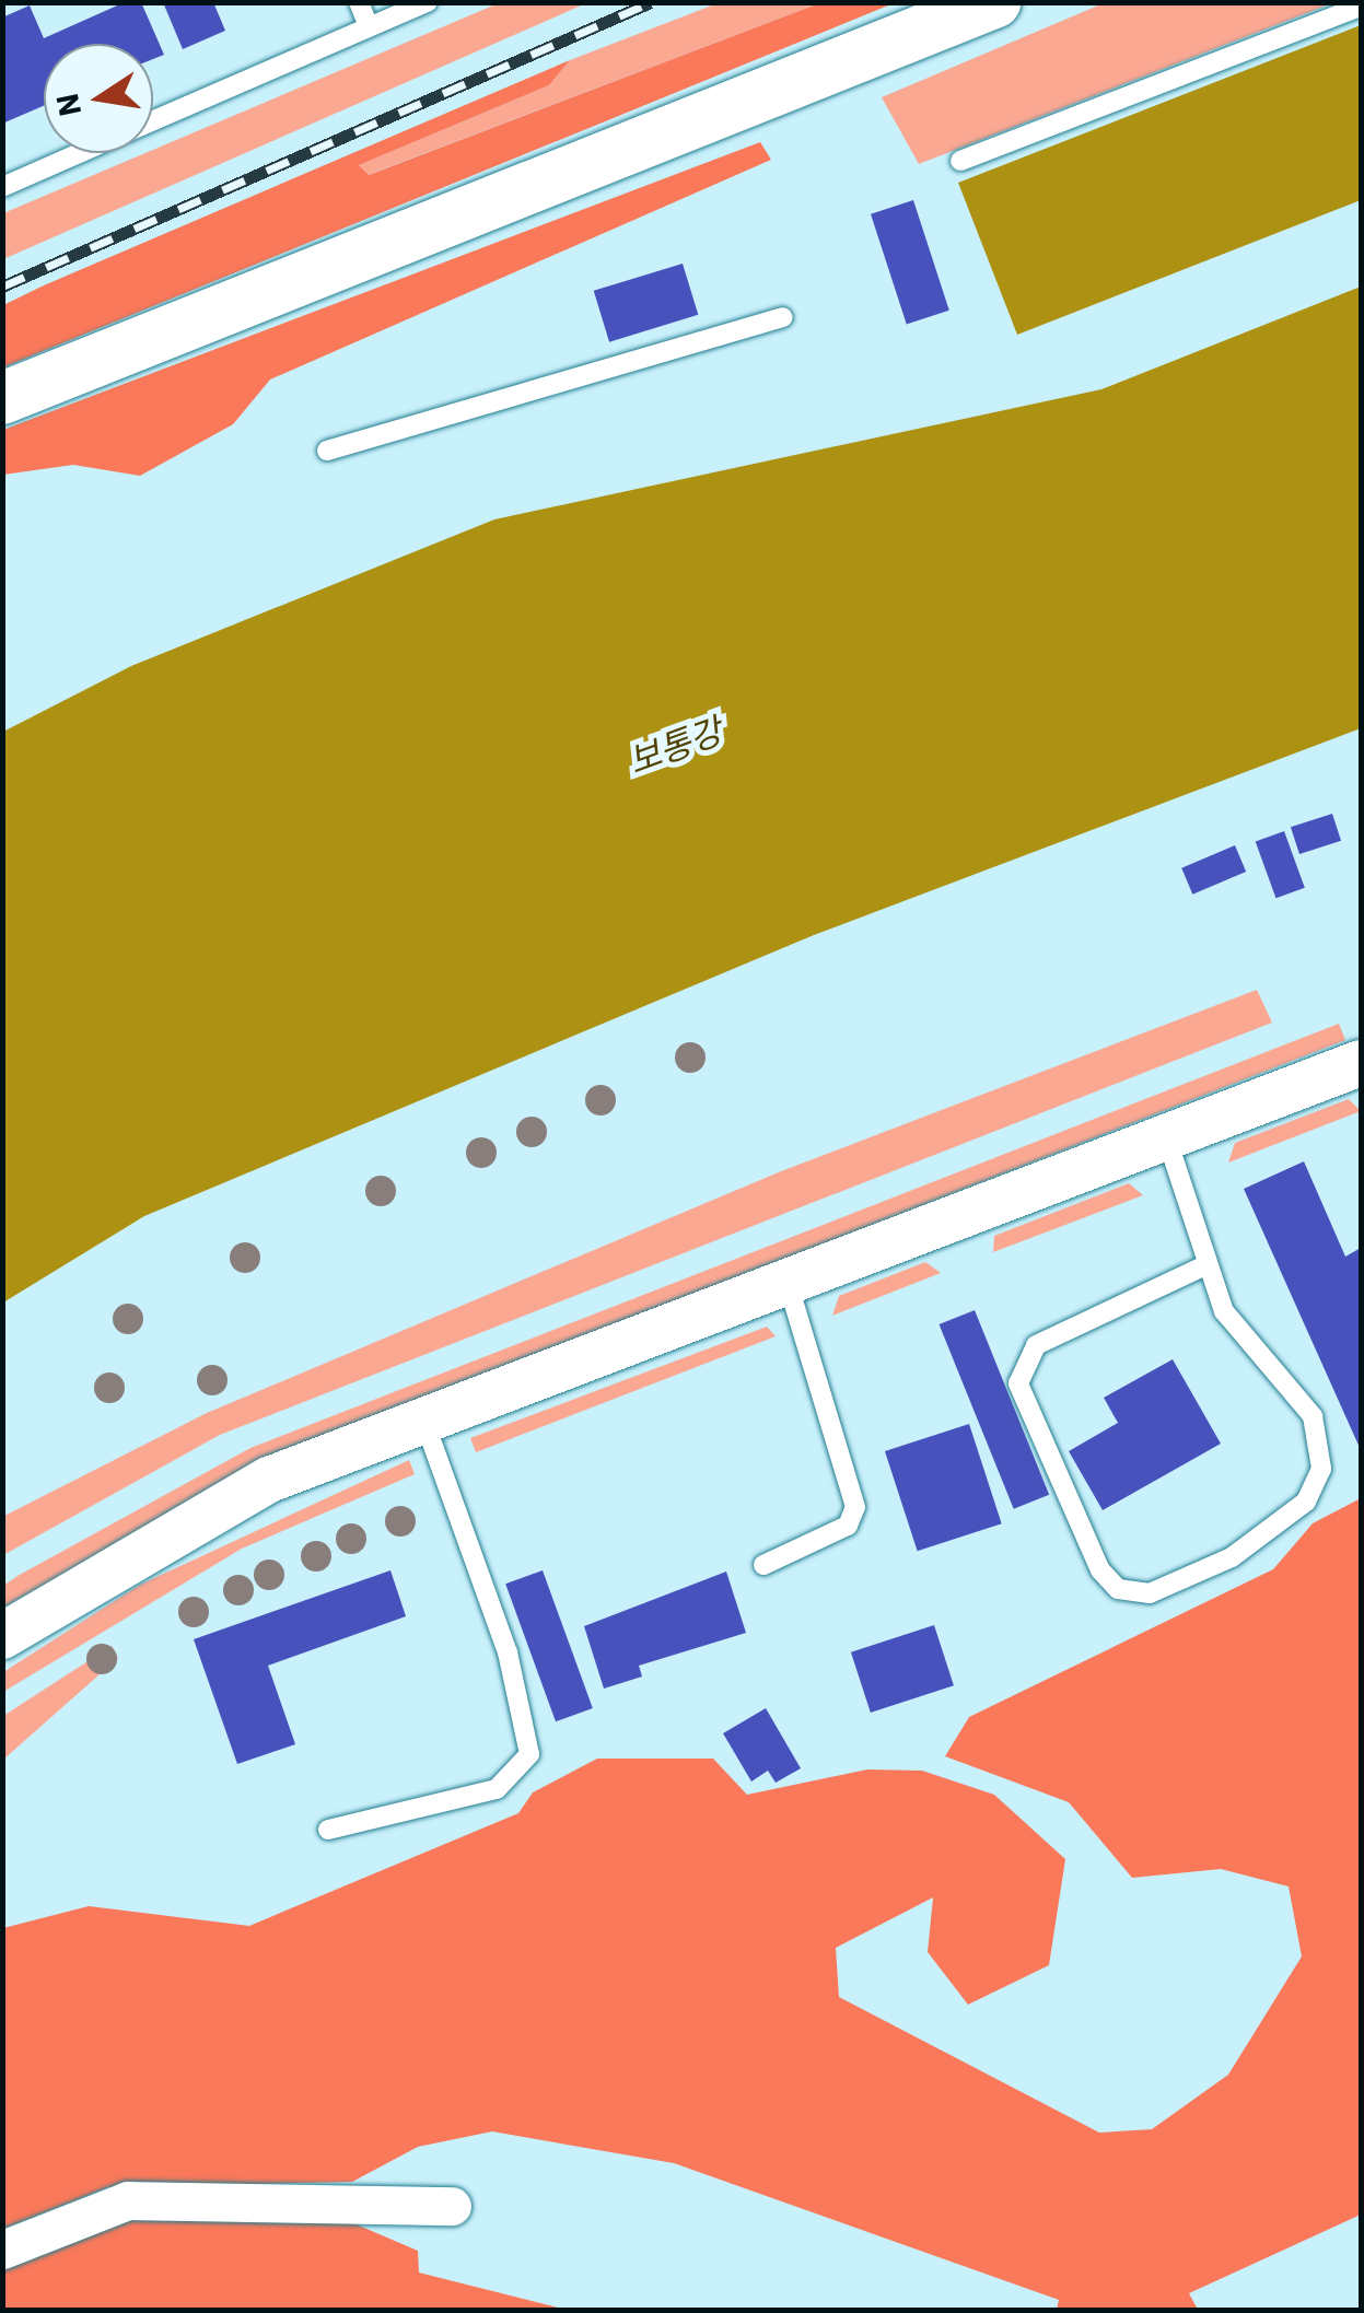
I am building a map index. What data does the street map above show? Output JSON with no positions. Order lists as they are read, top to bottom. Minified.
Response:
{"water":["보통강"],"north":"left"}
